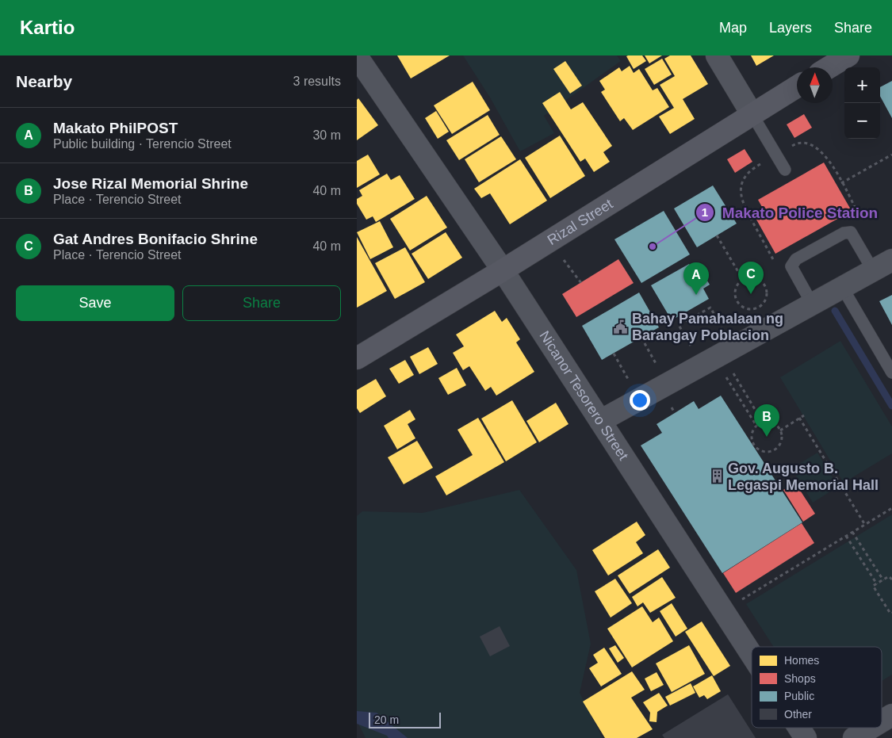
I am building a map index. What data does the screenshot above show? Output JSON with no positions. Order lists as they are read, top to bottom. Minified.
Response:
{"streets":{"main road":["Rizal Street"],"street":["Nicanor Tesorero Street"]},"crossings":[["Rizal Street","Nicanor Tesorero Street"]],"places":{"other":["Makato Police Station"],"public building":["Bahay Pamahalaan ng Barangay Poblacion"],"building":["Gov. Augusto B. Legaspi Memorial Hall"]},"legend":["Homes","Shops","Public","Other"],"scale_bar":"20 m","north":"top","page":{"header":"Kartio","nav":["Map","Layers","Share"],"heading":["Nearby","3 results"],"map_buttons":["+","−"],"list":[{"mark":"A","name":"Makato PhilPOST","note":"Public building · Terencio Street","value":"30 m"},{"mark":"B","name":"Jose Rizal Memorial Shrine","note":"Place · Terencio Street","value":"40 m"},{"mark":"C","name":"Gat Andres Bonifacio Shrine","note":"Place · Terencio Street","value":"40 m"}],"pins":["C","A","B"],"buttons":["Save","Share"],"scale":"20 m"}}
